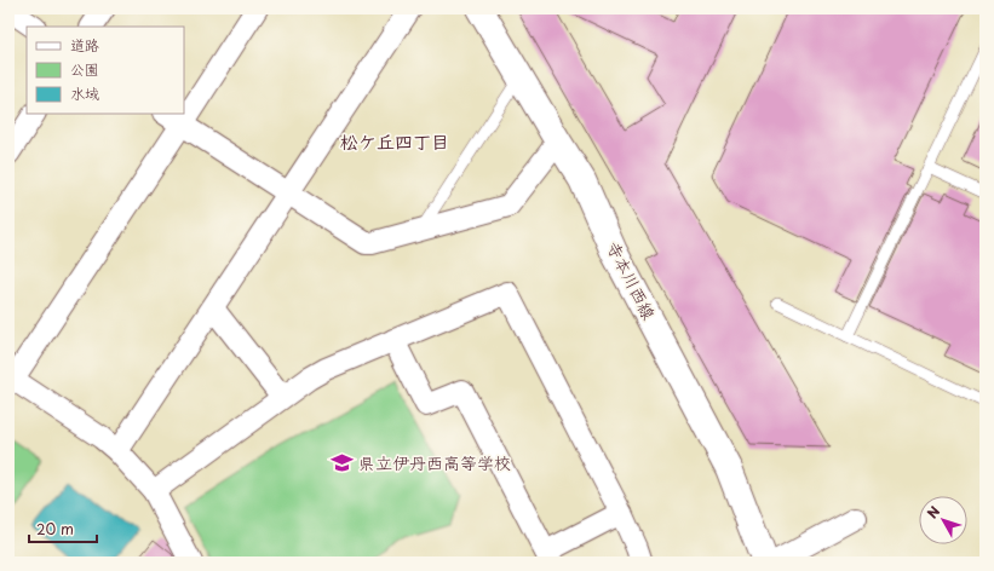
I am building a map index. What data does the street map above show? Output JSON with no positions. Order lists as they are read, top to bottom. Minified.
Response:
{"streets":{"main road":["寺本川西線"]},"districts":["松ケ丘四丁目"],"places":{"school or university":["県立伊丹西高等学校"]},"legend":["道路","公園","水域"],"scale_bar":"20 m","north":"top left"}
